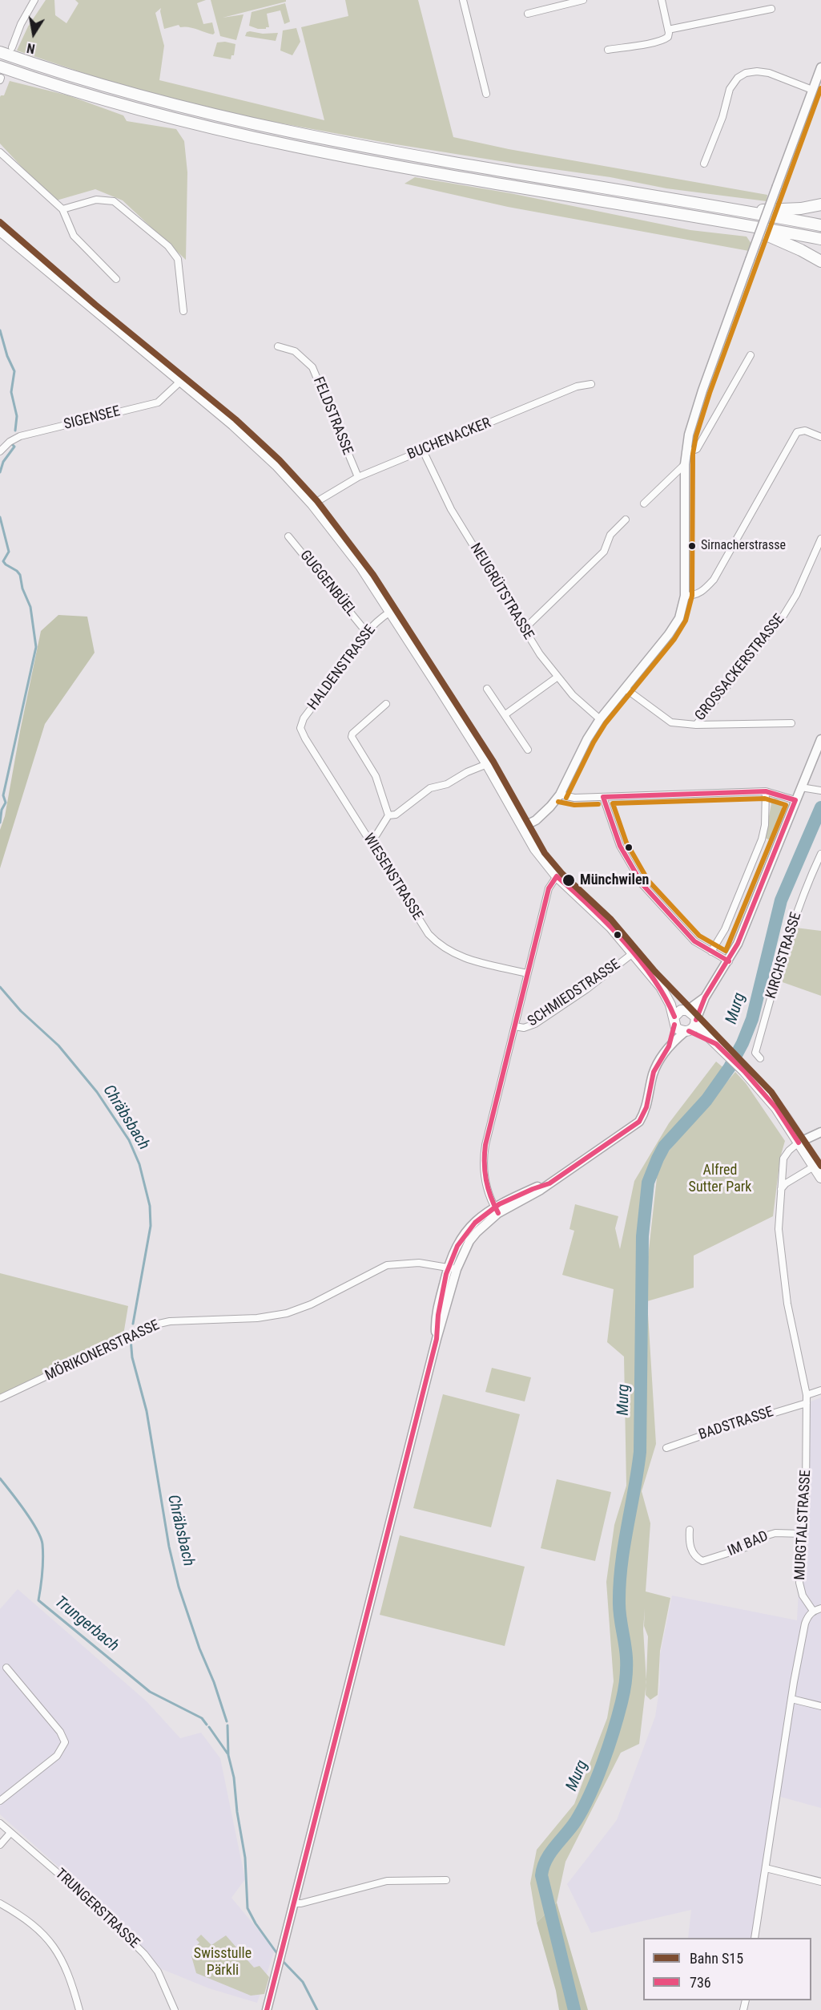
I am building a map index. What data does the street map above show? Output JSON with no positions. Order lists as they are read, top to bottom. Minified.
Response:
{"streets":{"street":["FELDSTRASSE","SIGENSEE","BUCHENACKER","GUGGENBÜEL","NEUGRÜTSTRASSE","HALDENSTRASSE","GROSSACKERSTRASSE","WIESENSTRASSE","KIRCHSTRASSE","SCHMIEDSTRASSE","MÖRIKONERSTRASSE","BADSTRASSE","MURGTALSTRASSE","IM BAD","TRUNGERSTRASSE"]},"crossings":[["FELDSTRASSE","BUCHENACKER"],["BUCHENACKER","NEUGRÜTSTRASSE"],["GUGGENBÜEL","HALDENSTRASSE"],["HALDENSTRASSE","WIESENSTRASSE"],["BADSTRASSE","MURGTALSTRASSE"],["MURGTALSTRASSE","IM BAD"]],"water":["Murg","Chräbsbach","Trungerbach"],"parks":["Alfred Sutter Park","Swisstulle Pärkli"],"places":["Sirnacherstrasse","Münchwilen"],"lines":["rail line S15","transit line 736"],"legend":["Bahn S15","736"],"north":"bottom"}
